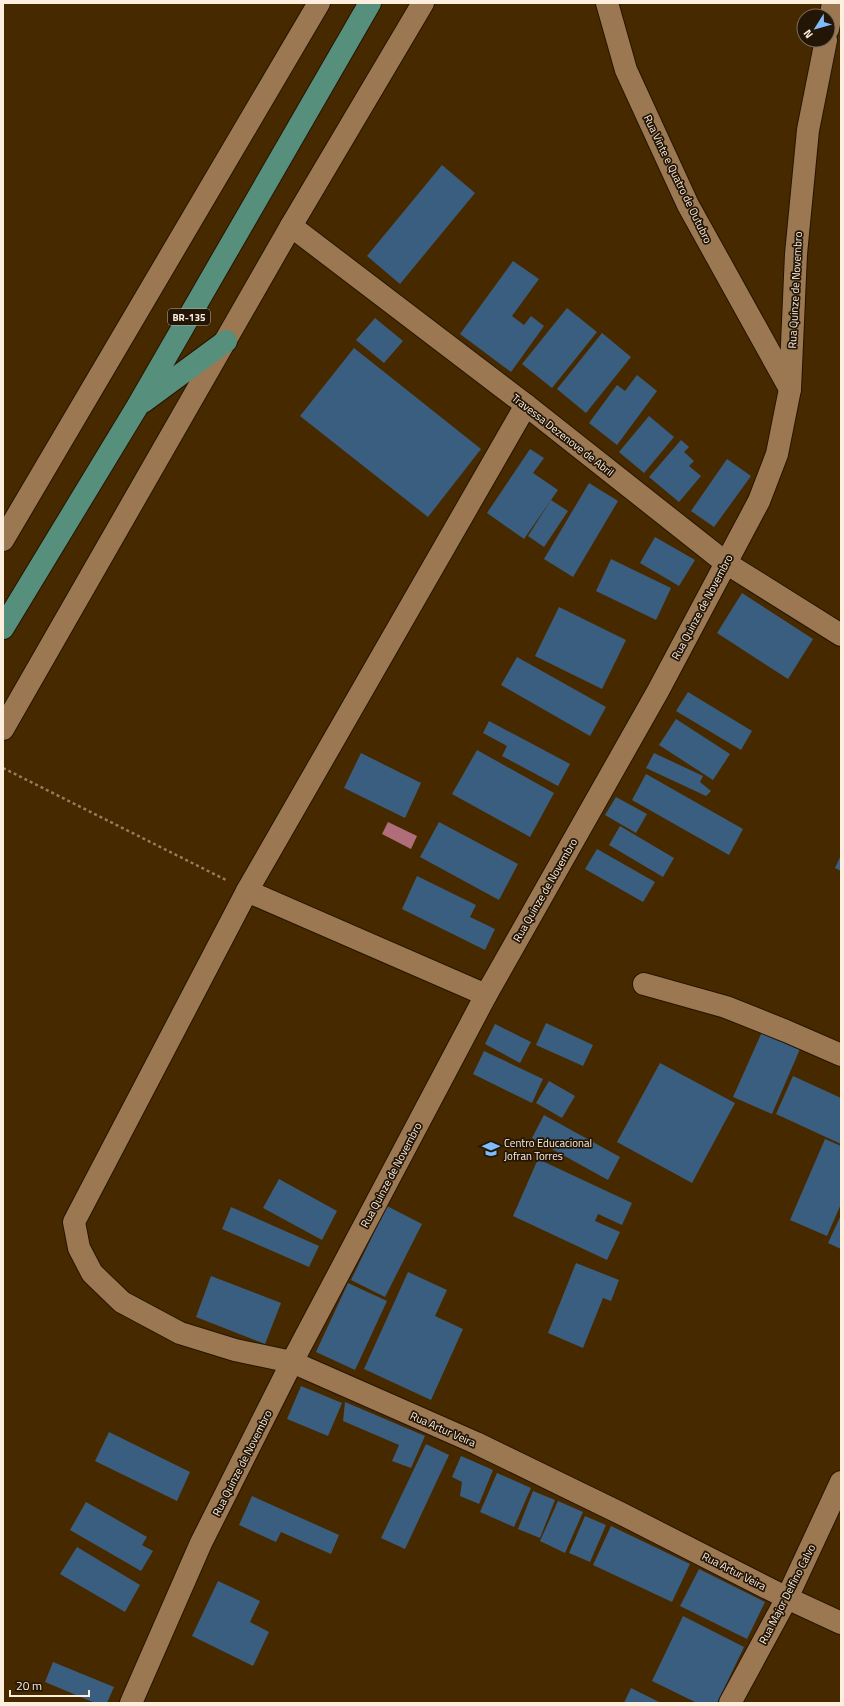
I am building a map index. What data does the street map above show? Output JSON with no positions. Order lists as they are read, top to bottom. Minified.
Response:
{"streets":{"main road":["BR-135"],"street":["Rua Vinte e Quatro de Outubro","Rua Quinze de Novembro","Travessa Dezenove de Abril","Rua Artur Veira","Rua Major Delfino Calvo"]},"crossings":[["Rua Vinte e Quatro de Outubro","Rua Quinze de Novembro"],["Rua Quinze de Novembro","Travessa Dezenove de Abril"],["Rua Quinze de Novembro","Rua Artur Veira"],["Rua Artur Veira","Rua Major Delfino Calvo"]],"places":{"school or university":["Centro Educacional Jofran Torres"]},"scale_bar":"20 m","north":"bottom left"}
